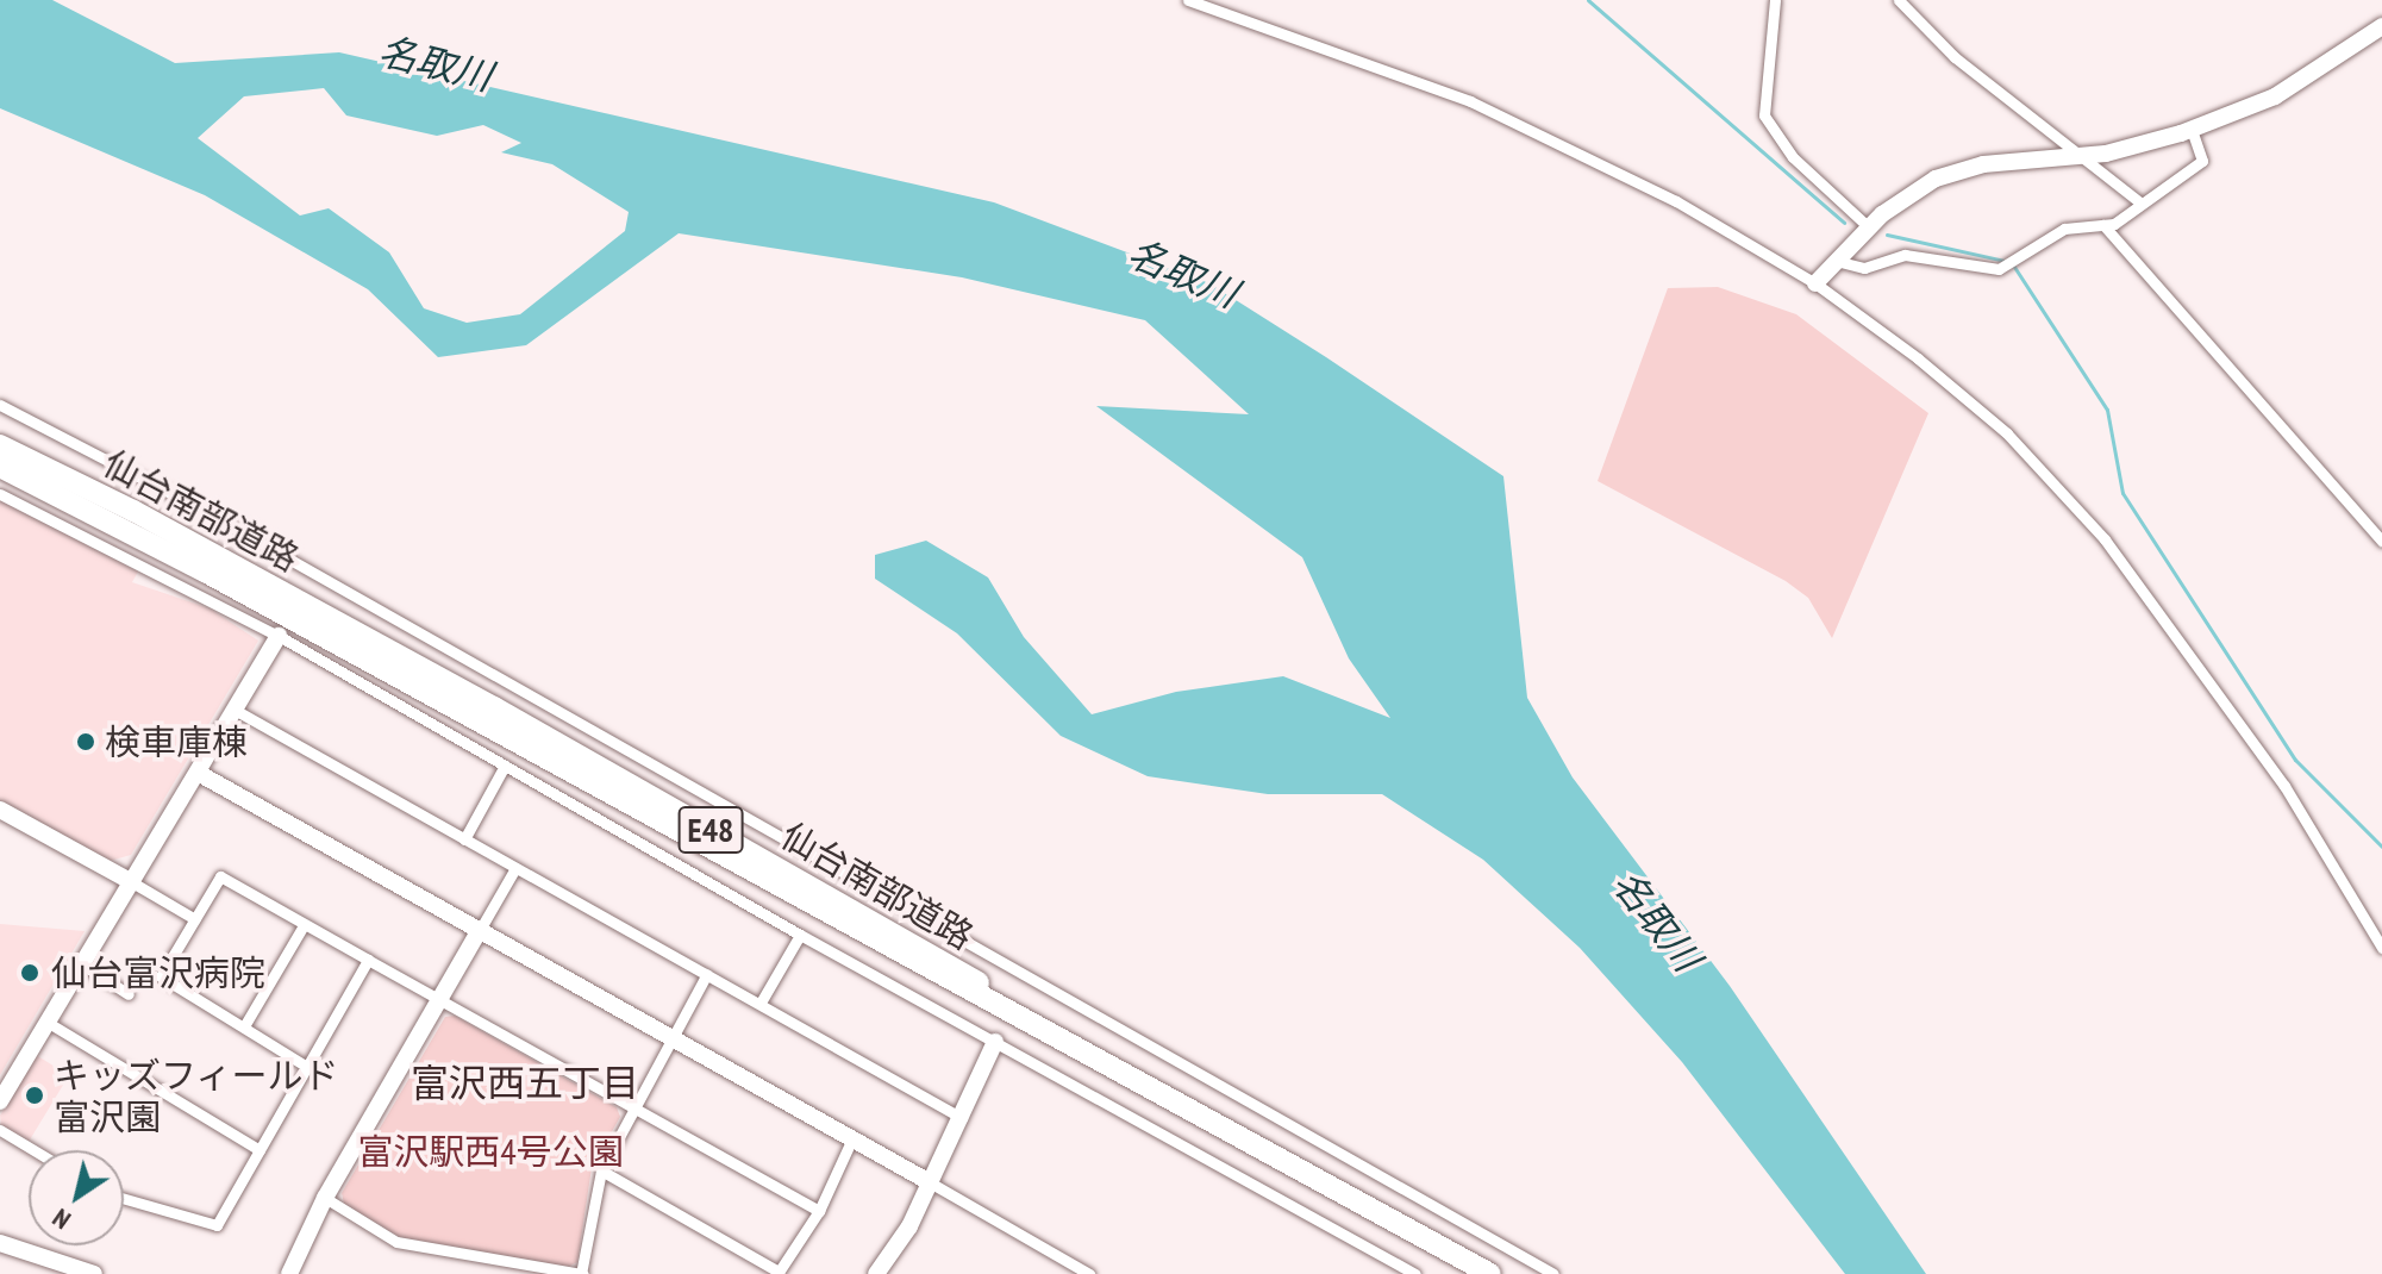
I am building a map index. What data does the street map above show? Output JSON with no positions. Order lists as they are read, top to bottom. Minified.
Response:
{"streets":{"highway":["仙台南部道路","E48"]},"districts":["富沢西五丁目"],"water":["名取川"],"parks":["富沢駅西4号公園"],"places":["検車庫棟","仙台富沢病院","キッズフィールド 富沢園"],"north":"bottom left"}
